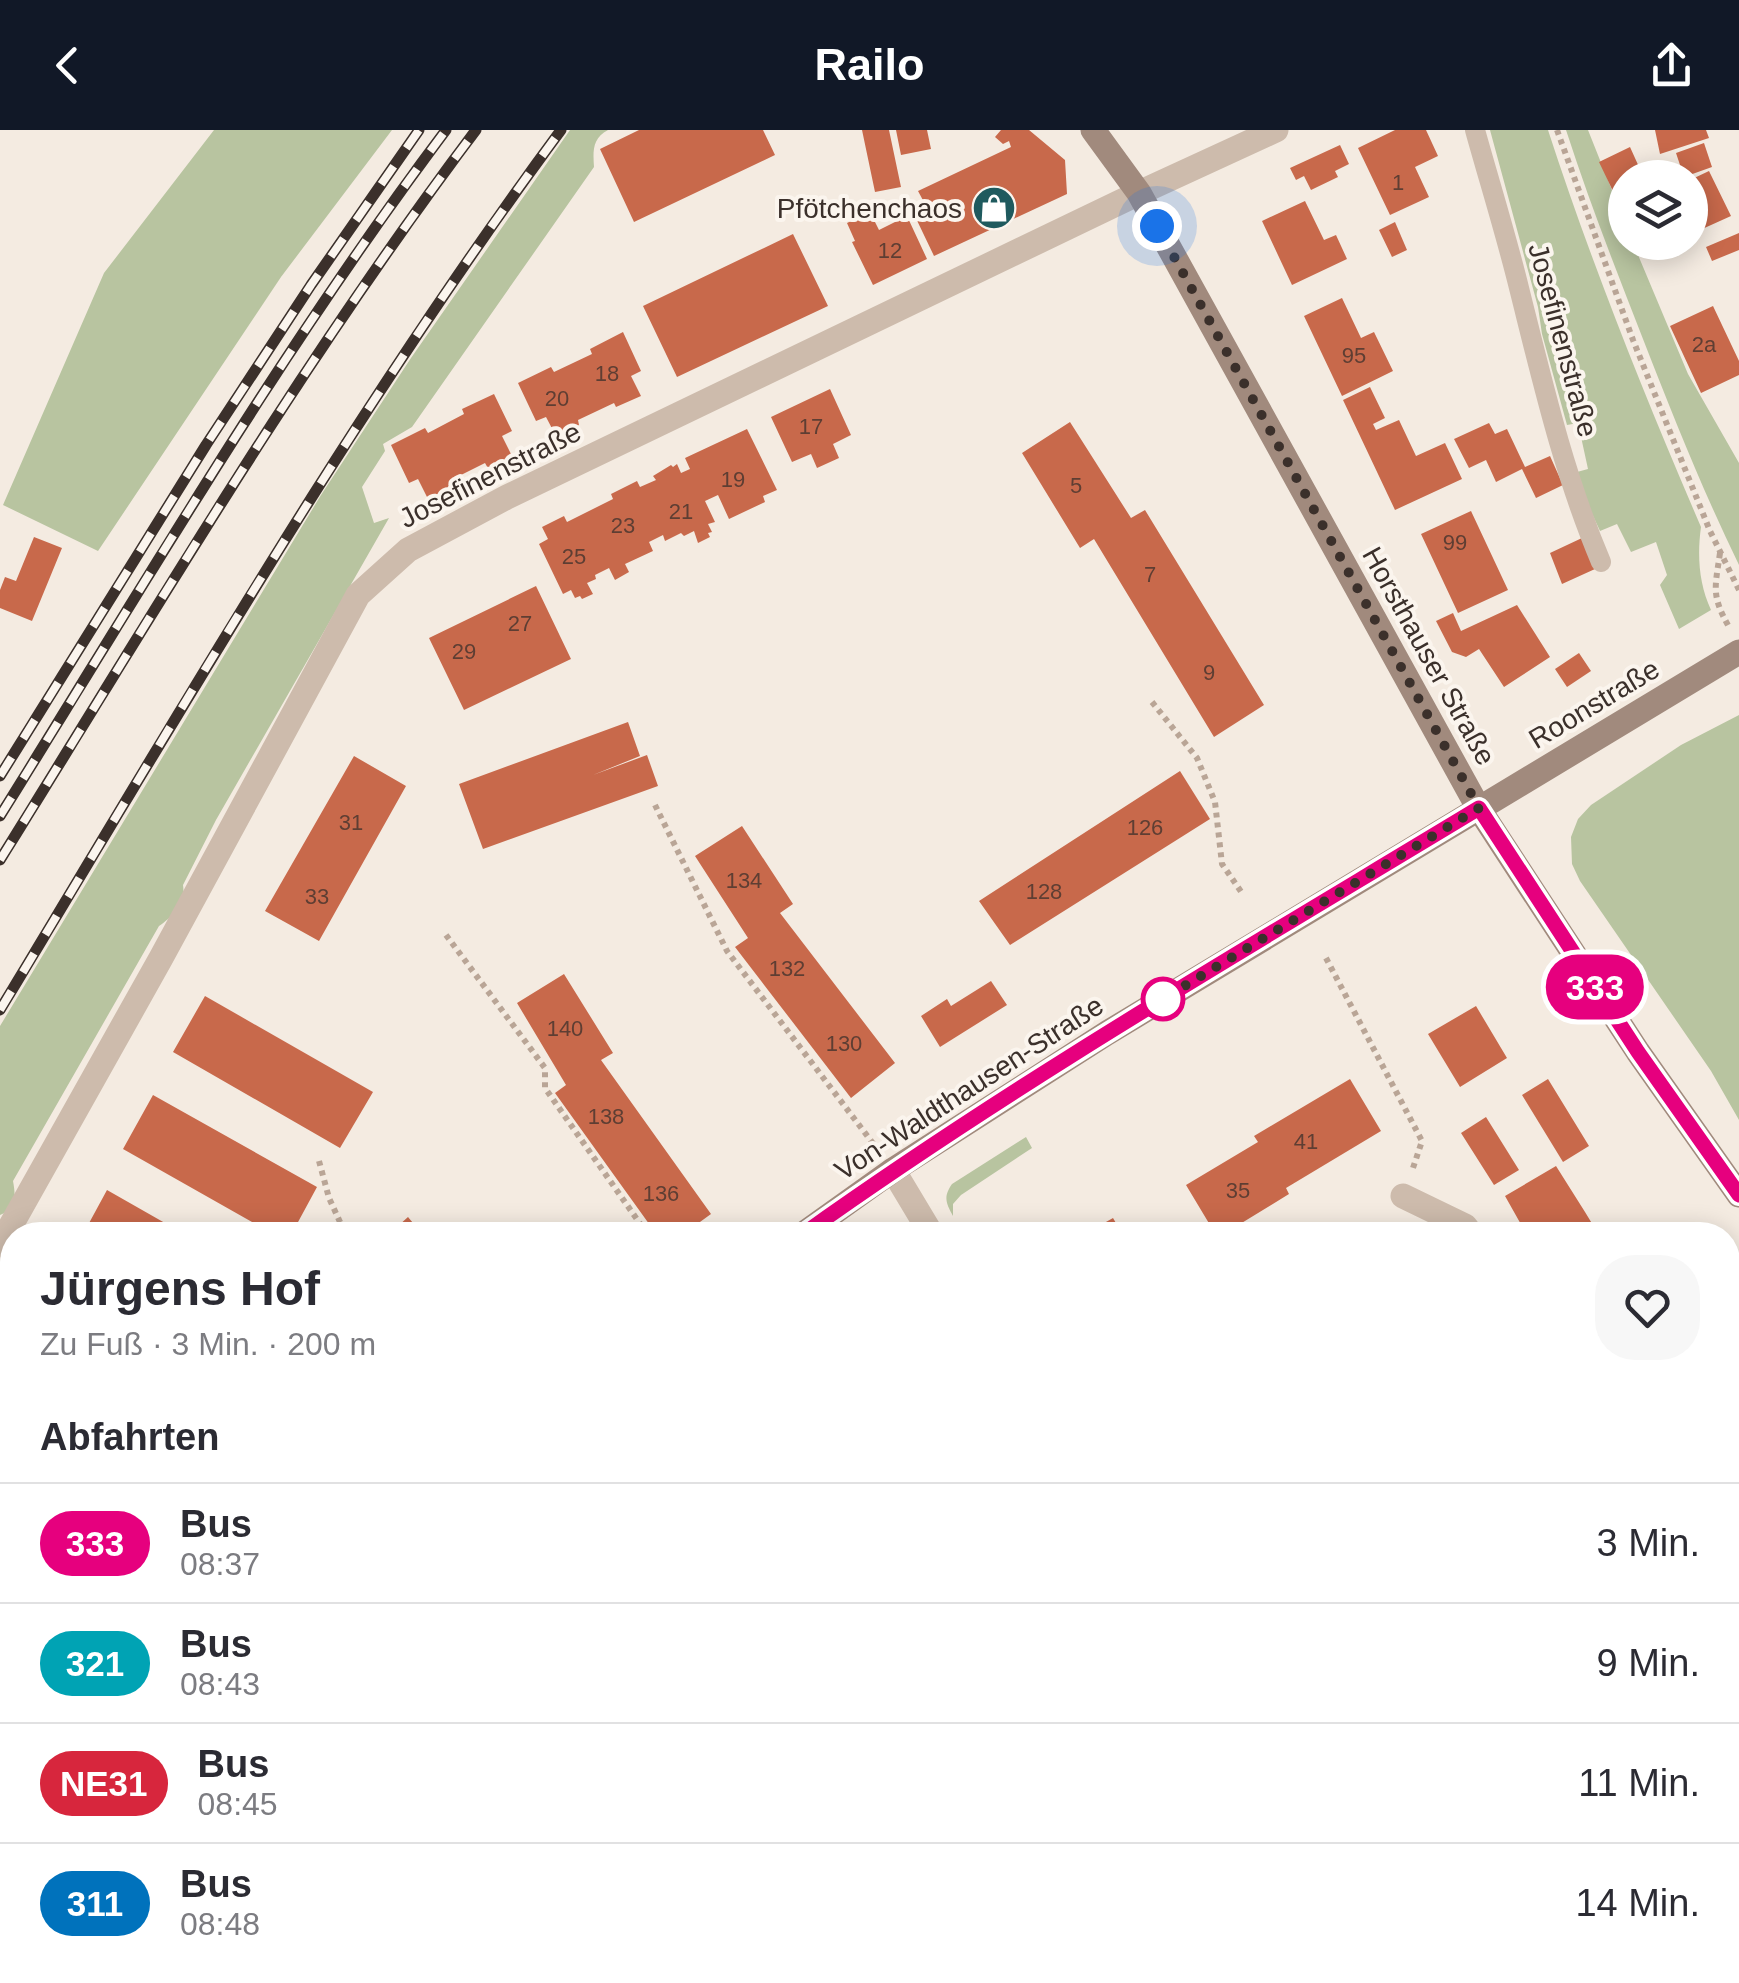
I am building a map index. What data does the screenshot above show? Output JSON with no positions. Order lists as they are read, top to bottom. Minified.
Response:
{"streets":{"main road":["Horsthauser Straße","Roonstraße","Von-Waldthausen-Straße"],"street":["Josefinenstraße"]},"crossings":[["Josefinenstraße","Horsthauser Straße"],["Horsthauser Straße","Roonstraße"],["Horsthauser Straße","Von-Waldthausen-Straße"],["Roonstraße","Von-Waldthausen-Straße"]],"places":{"shop":["Pfötchenchaos"]},"lines":["bus line 333"],"house_numbers":["1","12","2a","95","18","20","17","19","5","21","23","99","25","7","27","29","9","31","126","134","128","33","132","140","130","138","41","35","136"],"page":{"header":"Railo","on_map":"333","heading":[["Jürgens Hof","Zu Fuß · 3 Min. · 200 m"],"Abfahrten"],"list":[{"mark":"333","name":"Bus","note":"08:37","value":"3 Min."},{"mark":"321","name":"Bus","note":"08:43","value":"9 Min."},{"mark":"NE31","name":"Bus","note":"08:45","value":"11 Min."},{"mark":"311","name":"Bus","note":"08:48","value":"14 Min."}]}}
